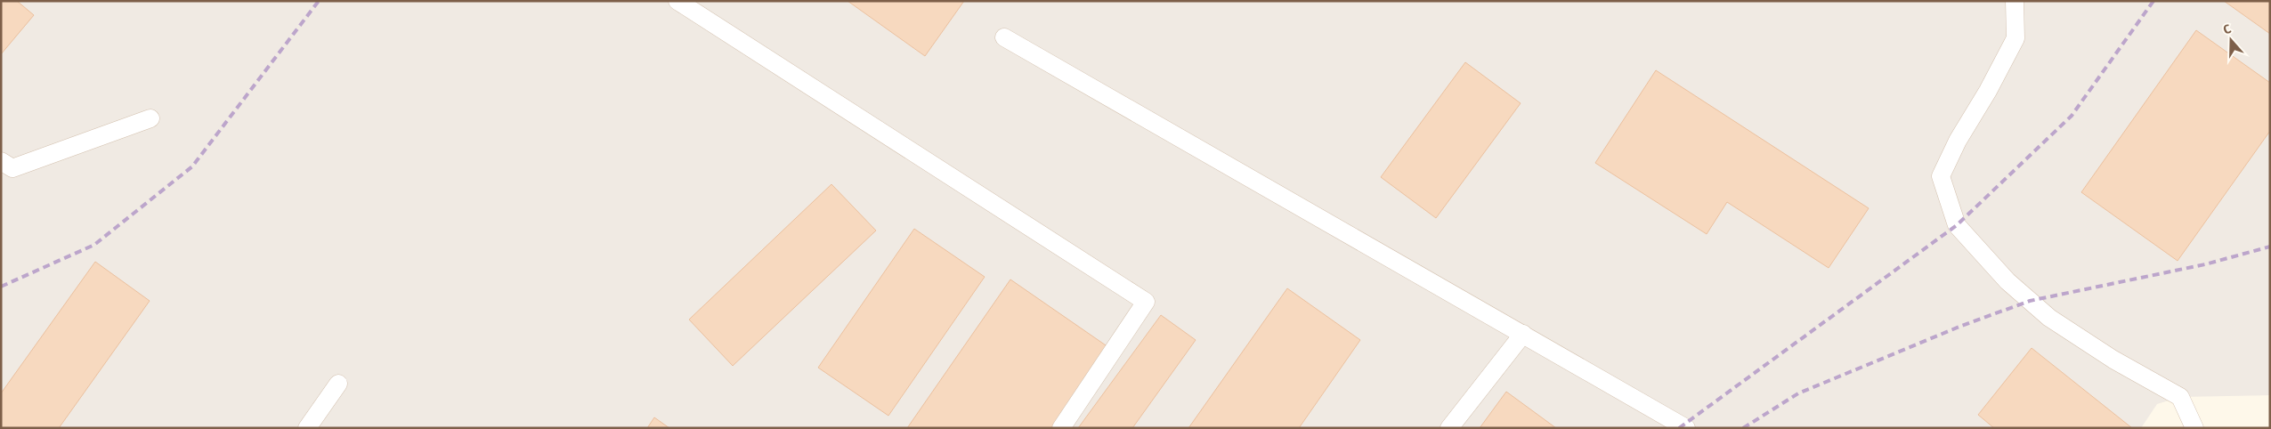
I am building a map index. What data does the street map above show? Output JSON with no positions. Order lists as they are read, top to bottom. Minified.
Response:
{"north":"top"}
